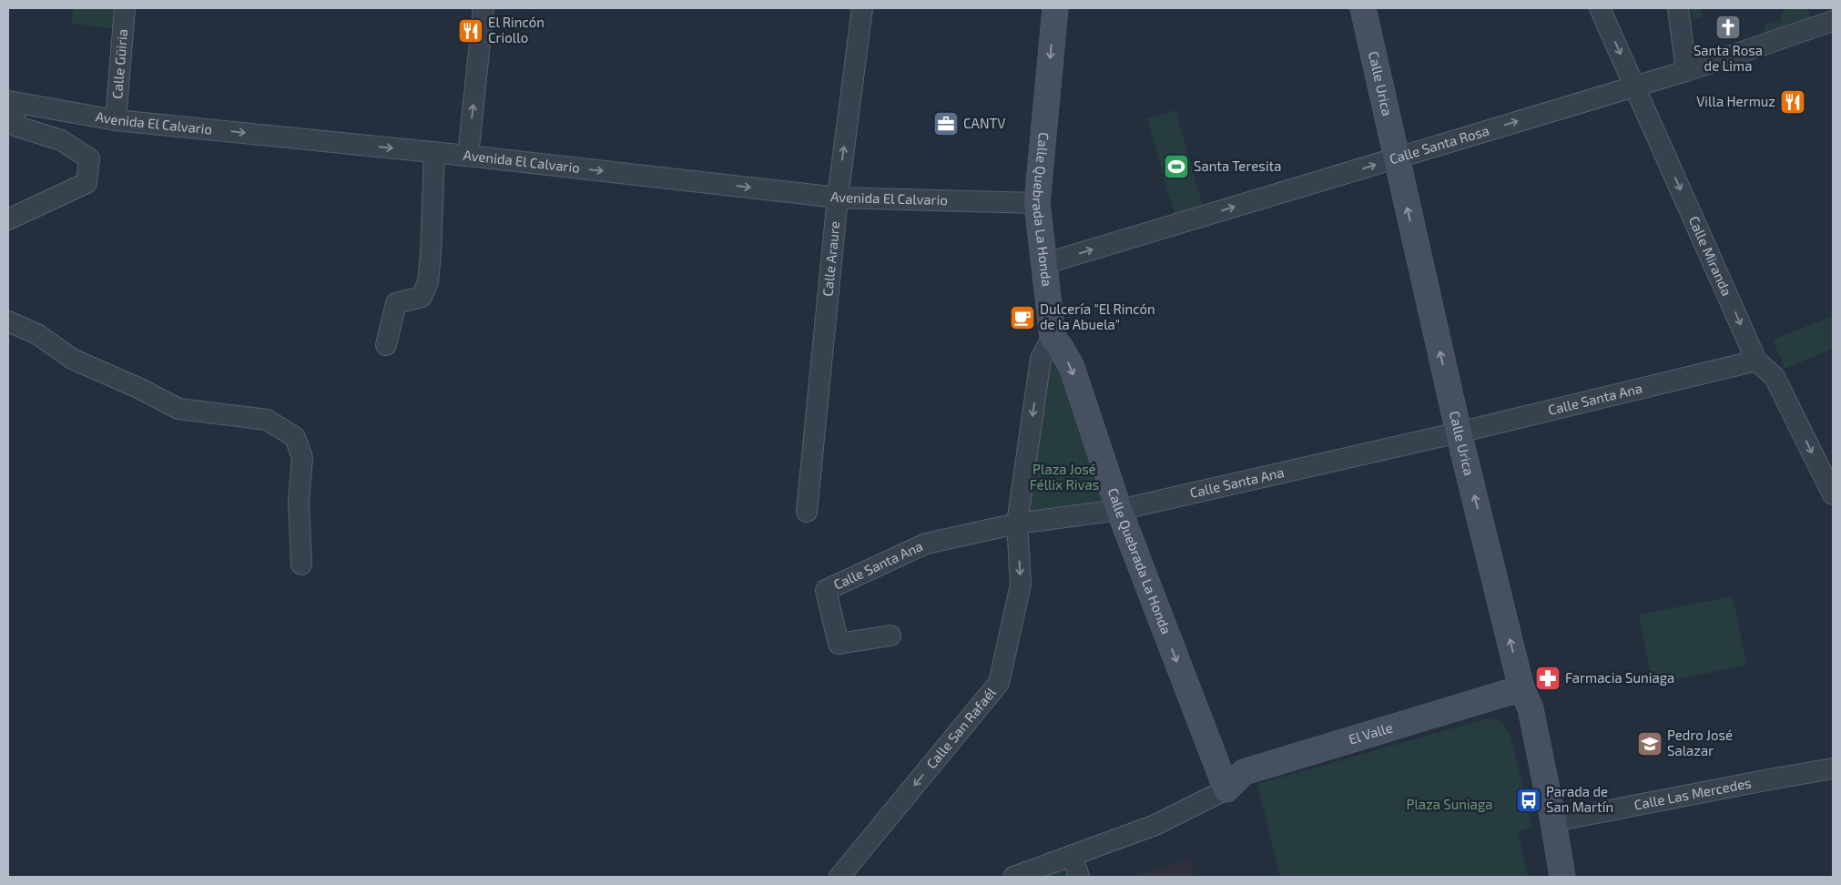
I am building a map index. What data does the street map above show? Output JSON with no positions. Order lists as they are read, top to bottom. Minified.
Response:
{"streets":{"main road":["Calle Urica","Calle Quebrada La Honda","El Valle"],"street":["Calle Güiria","Avenida El Calvario","Calle Santa Rosa","Calle Miranda","Calle Araure","Calle Santa Ana","Calle San Rafaél","Calle Las Mercedes"]},"crossings":[["Calle Güiria","Avenida El Calvario"],["Calle Urica","Calle Santa Rosa"],["Calle Urica","Calle Santa Ana"],["Calle Urica","El Valle"],["Calle Urica","Calle Las Mercedes"],["Avenida El Calvario","Calle Quebrada La Honda"],["Avenida El Calvario","Calle Araure"],["Calle Santa Rosa","Calle Quebrada La Honda"],["Calle Santa Rosa","Calle Miranda"],["Calle Quebrada La Honda","Calle Santa Ana"],["Calle Quebrada La Honda","Calle San Rafaél"],["Calle Quebrada La Honda","El Valle"],["Calle Miranda","Calle Santa Ana"],["Calle Santa Ana","Calle San Rafaél"]],"one_way":["Calle Urica","Avenida El Calvario","Calle Santa Rosa","Calle Quebrada La Honda","Calle Miranda","Calle Araure","Calle San Rafaél"],"parks":["Plaza José Féllix Rivas","Plaza Suniaga"],"places":{"church":["Santa Rosa de Lima"],"restaurant":["El Rincón Criollo","Villa Hermuz"],"office":["CANTV"],"sports":["Santa Teresita"],"cafe":["Dulcería \"El Rincón de la Abuela\""],"pharmacy":["Farmacia Suniaga"],"school or university":["Pedro José Salazar"],"bus stop":["Parada de San Martín"]}}
